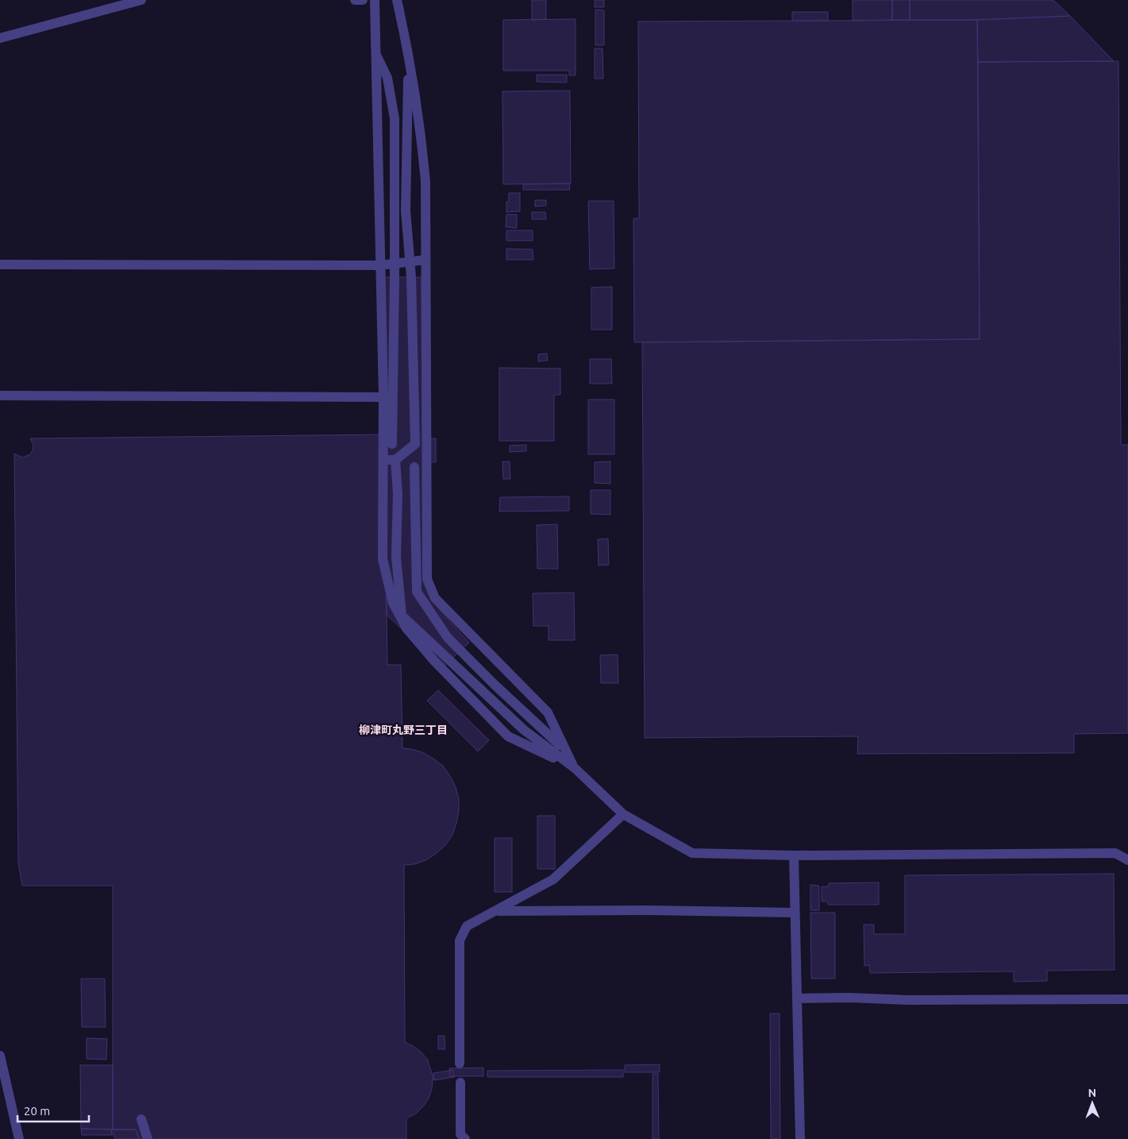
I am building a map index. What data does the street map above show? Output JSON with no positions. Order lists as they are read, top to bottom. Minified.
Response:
{"districts":["柳津町丸野三丁目"],"scale_bar":"20 m","north":"top"}
